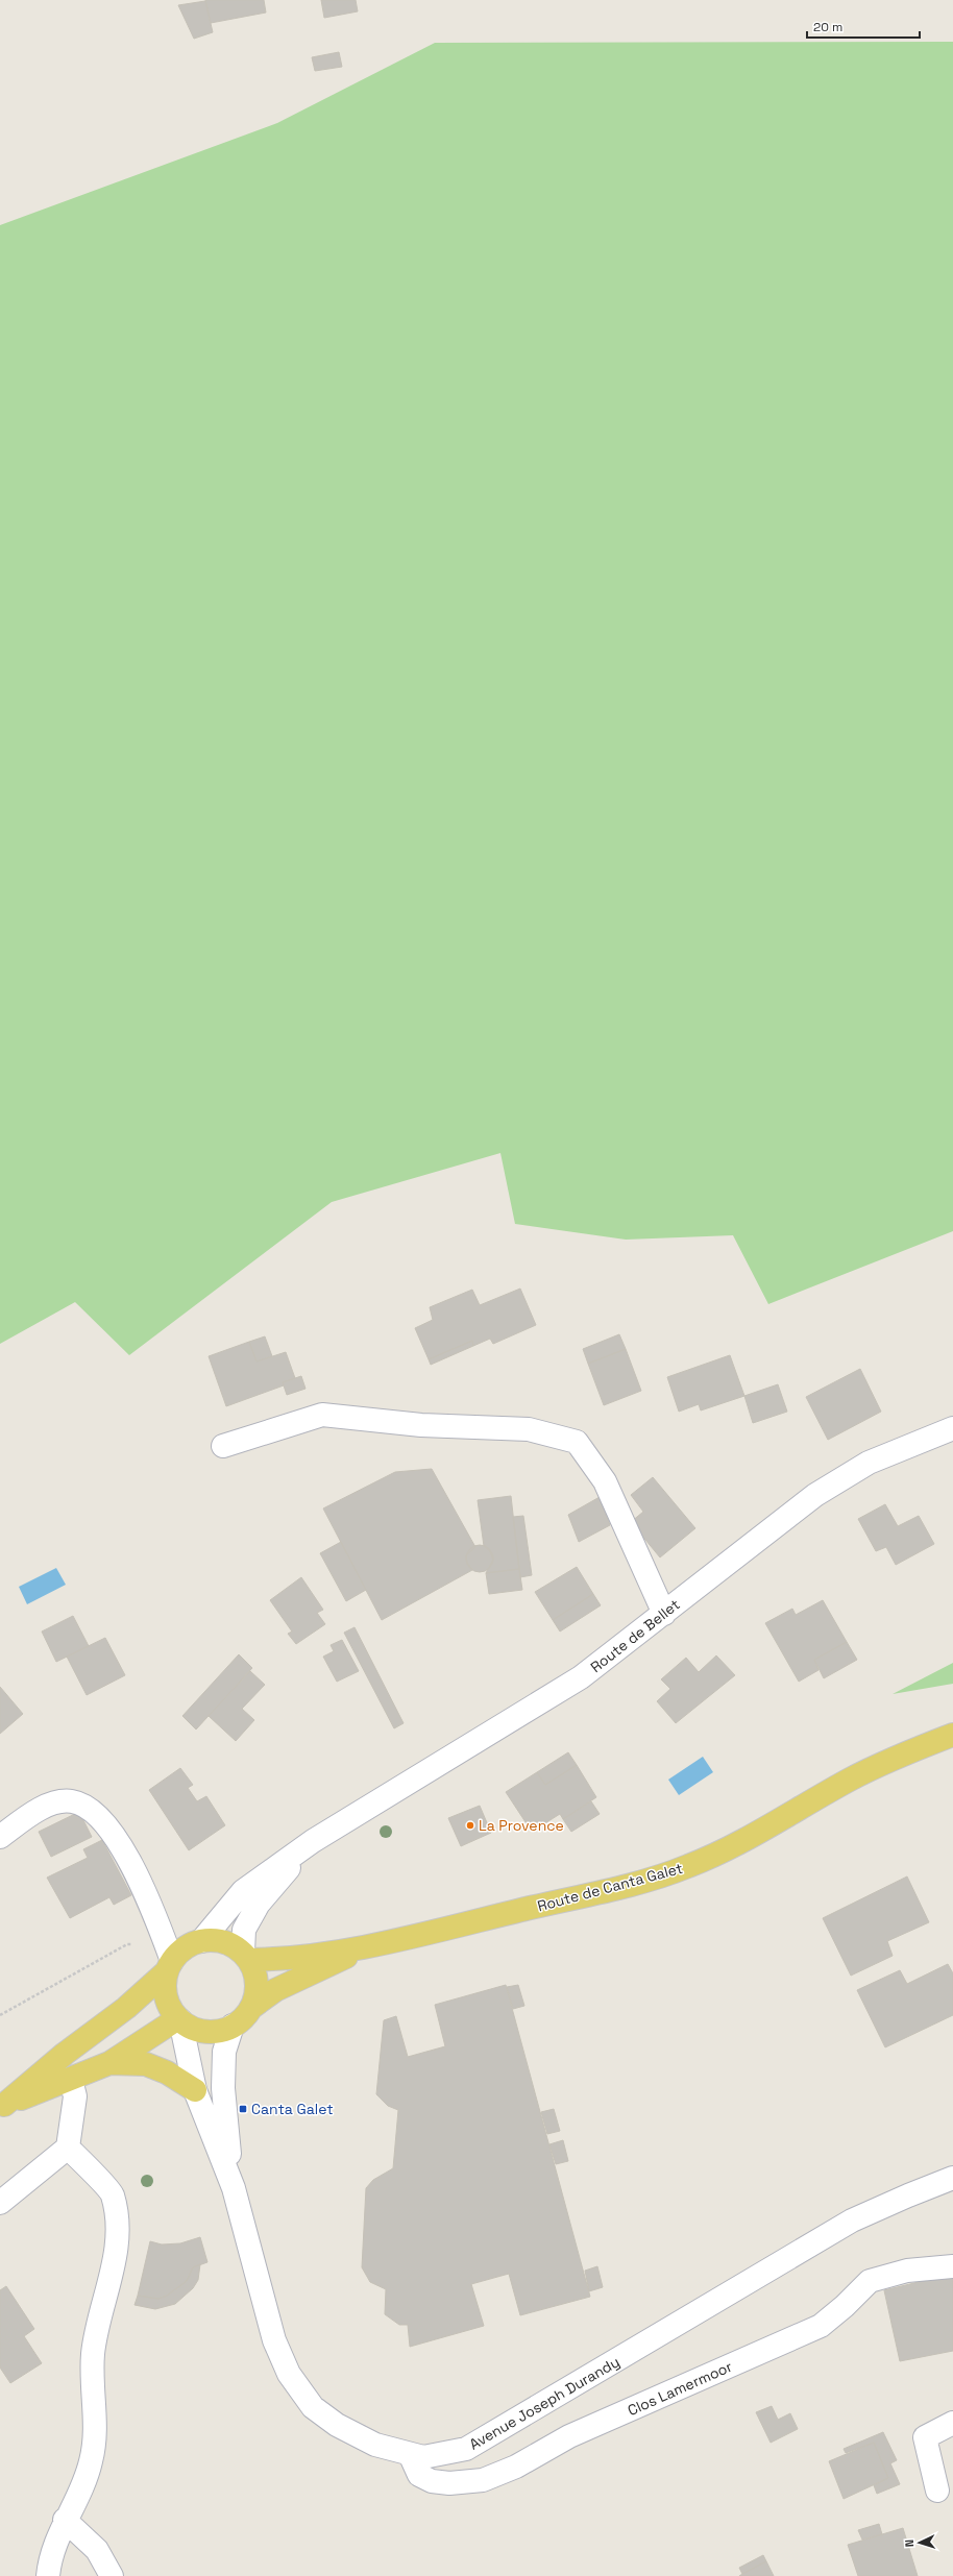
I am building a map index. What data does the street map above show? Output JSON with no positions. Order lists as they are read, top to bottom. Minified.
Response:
{"streets":{"main road":["Route de Canta Galet"],"street":["Route de Bellet","Clos Lamermoor","Avenue Joseph Durandy"]},"crossings":[["Route de Bellet","Route de Canta Galet"],["Route de Bellet","Avenue Joseph Durandy"],["Route de Canta Galet","Avenue Joseph Durandy"],["Clos Lamermoor","Avenue Joseph Durandy"]],"places":{"other":["La Provence"],"transit":["Canta Galet"]},"scale_bar":"20 m","north":"left"}
